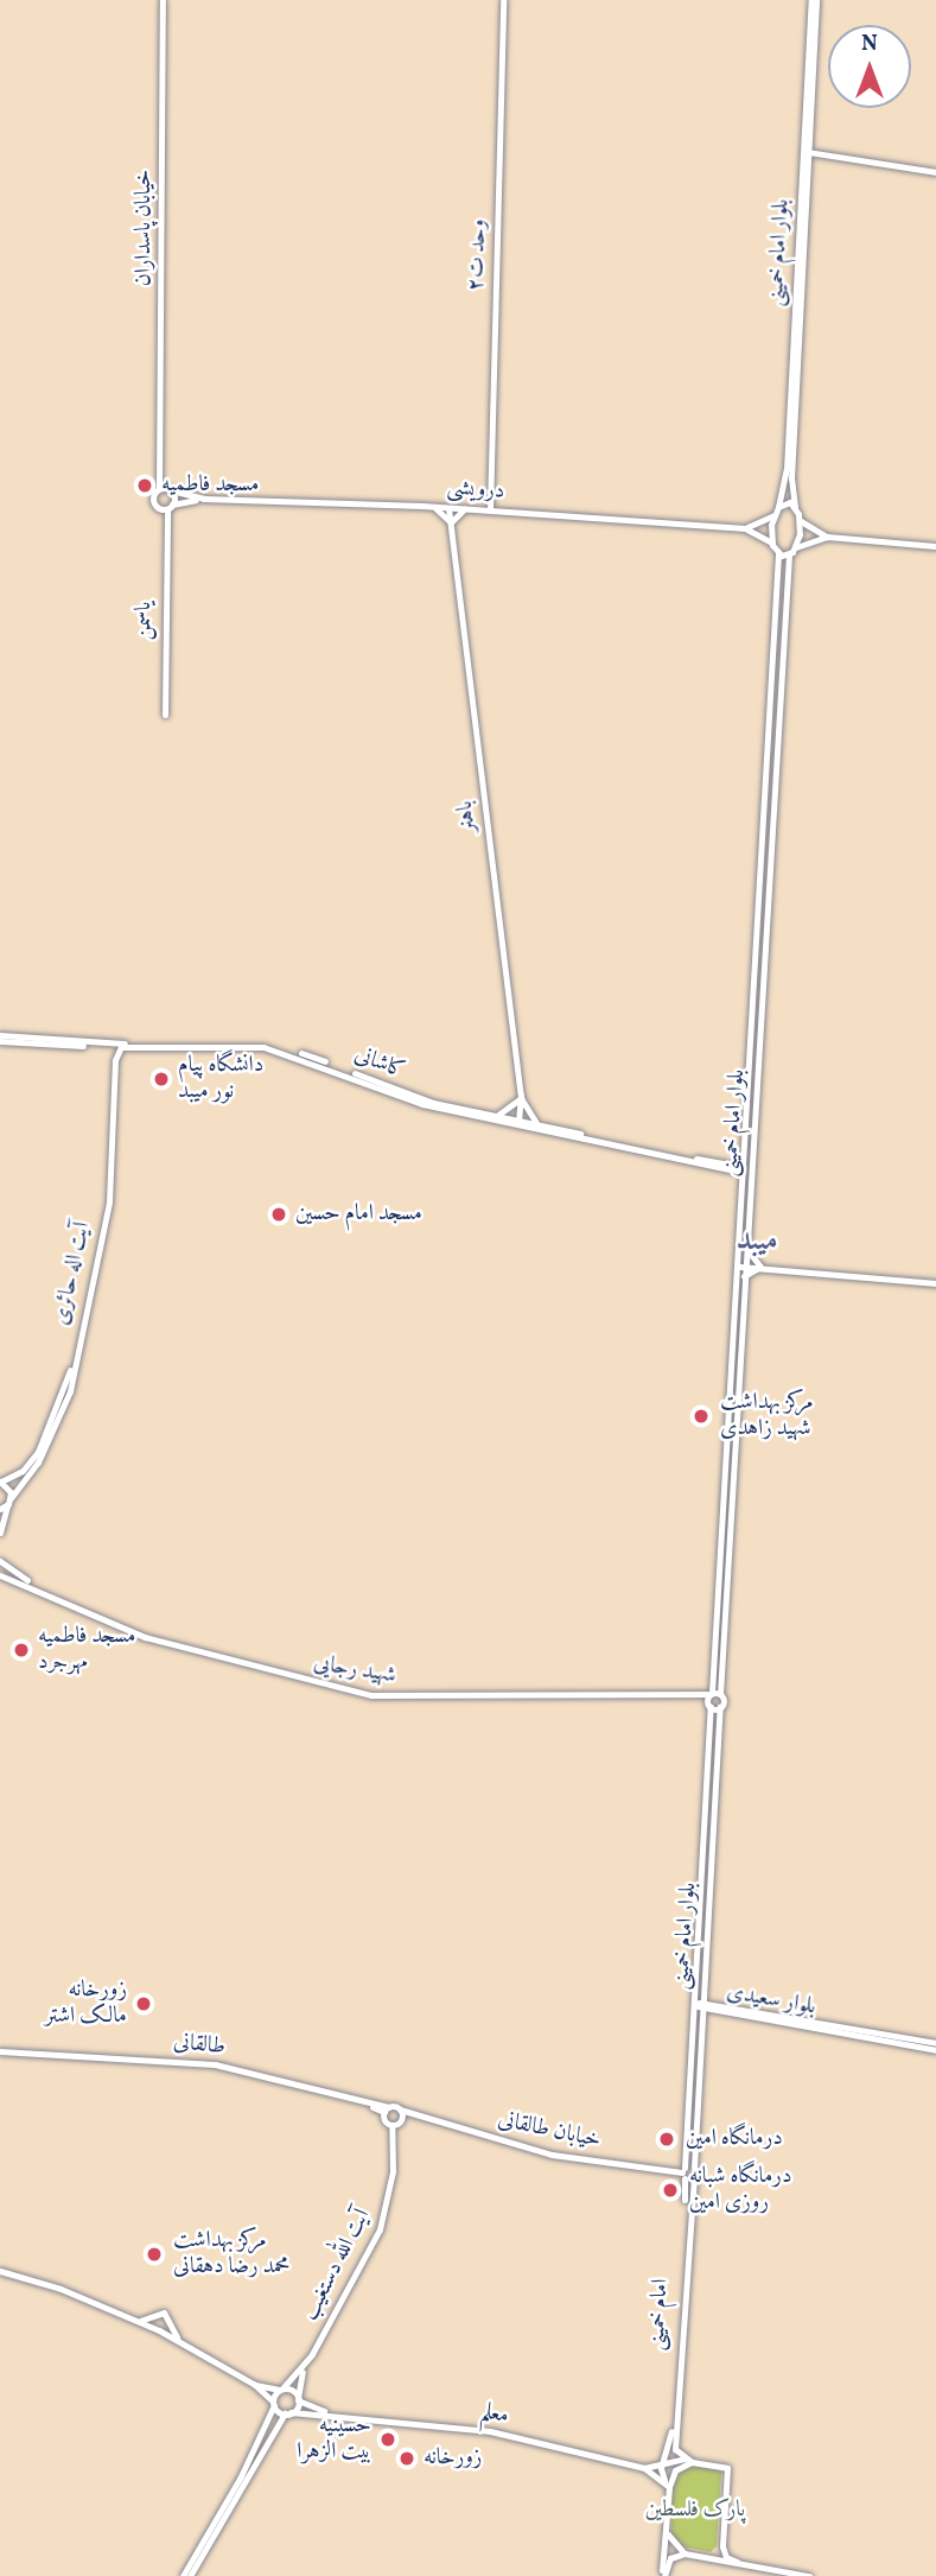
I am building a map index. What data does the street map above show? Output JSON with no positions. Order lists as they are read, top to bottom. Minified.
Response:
{"streets":{"main road":["خیابان پاسداران","بلوار امام خمینی","وحد ت۲","درویشی","یاسمن","باهنر","کاشانی","آیت اله حائری","شهید رجایی","بلوار سعیدی","طالقانی","خیابان طالقانی","آیت الله دستغیب","امام خمینی","معلم"]},"crossings":[["خیابان پاسداران","یاسمن"],["بلوار امام خمینی","کاشانی"],["بلوار امام خمینی","بلوار سعیدی"],["بلوار امام خمینی","خیابان طالقانی"],["بلوار امام خمینی","امام خمینی"],["وحد ت۲","درویشی"],["درویشی","باهنر"],["باهنر","کاشانی"],["کاشانی","آیت اله حائری"],["طالقانی","خیابان طالقانی"],["خیابان طالقانی","امام خمینی"]],"districts":["میبد"],"parks":["پارک فلسطین"],"places":["مسجد فاطمیه","دانشگاه پیام نور میبد","مسجد امام حسین","مرکز بهداشت شهید زاهدی","مسجد فاطمیه مهرجرد","زورخانه مالک اشتر","درمانگاه امین","درمانگاه شبانه روزی امین","مرکز بهداشت محمد رضا دهقانی","حسینیه بیت الزهرا","زورخانه"],"north":"top"}
